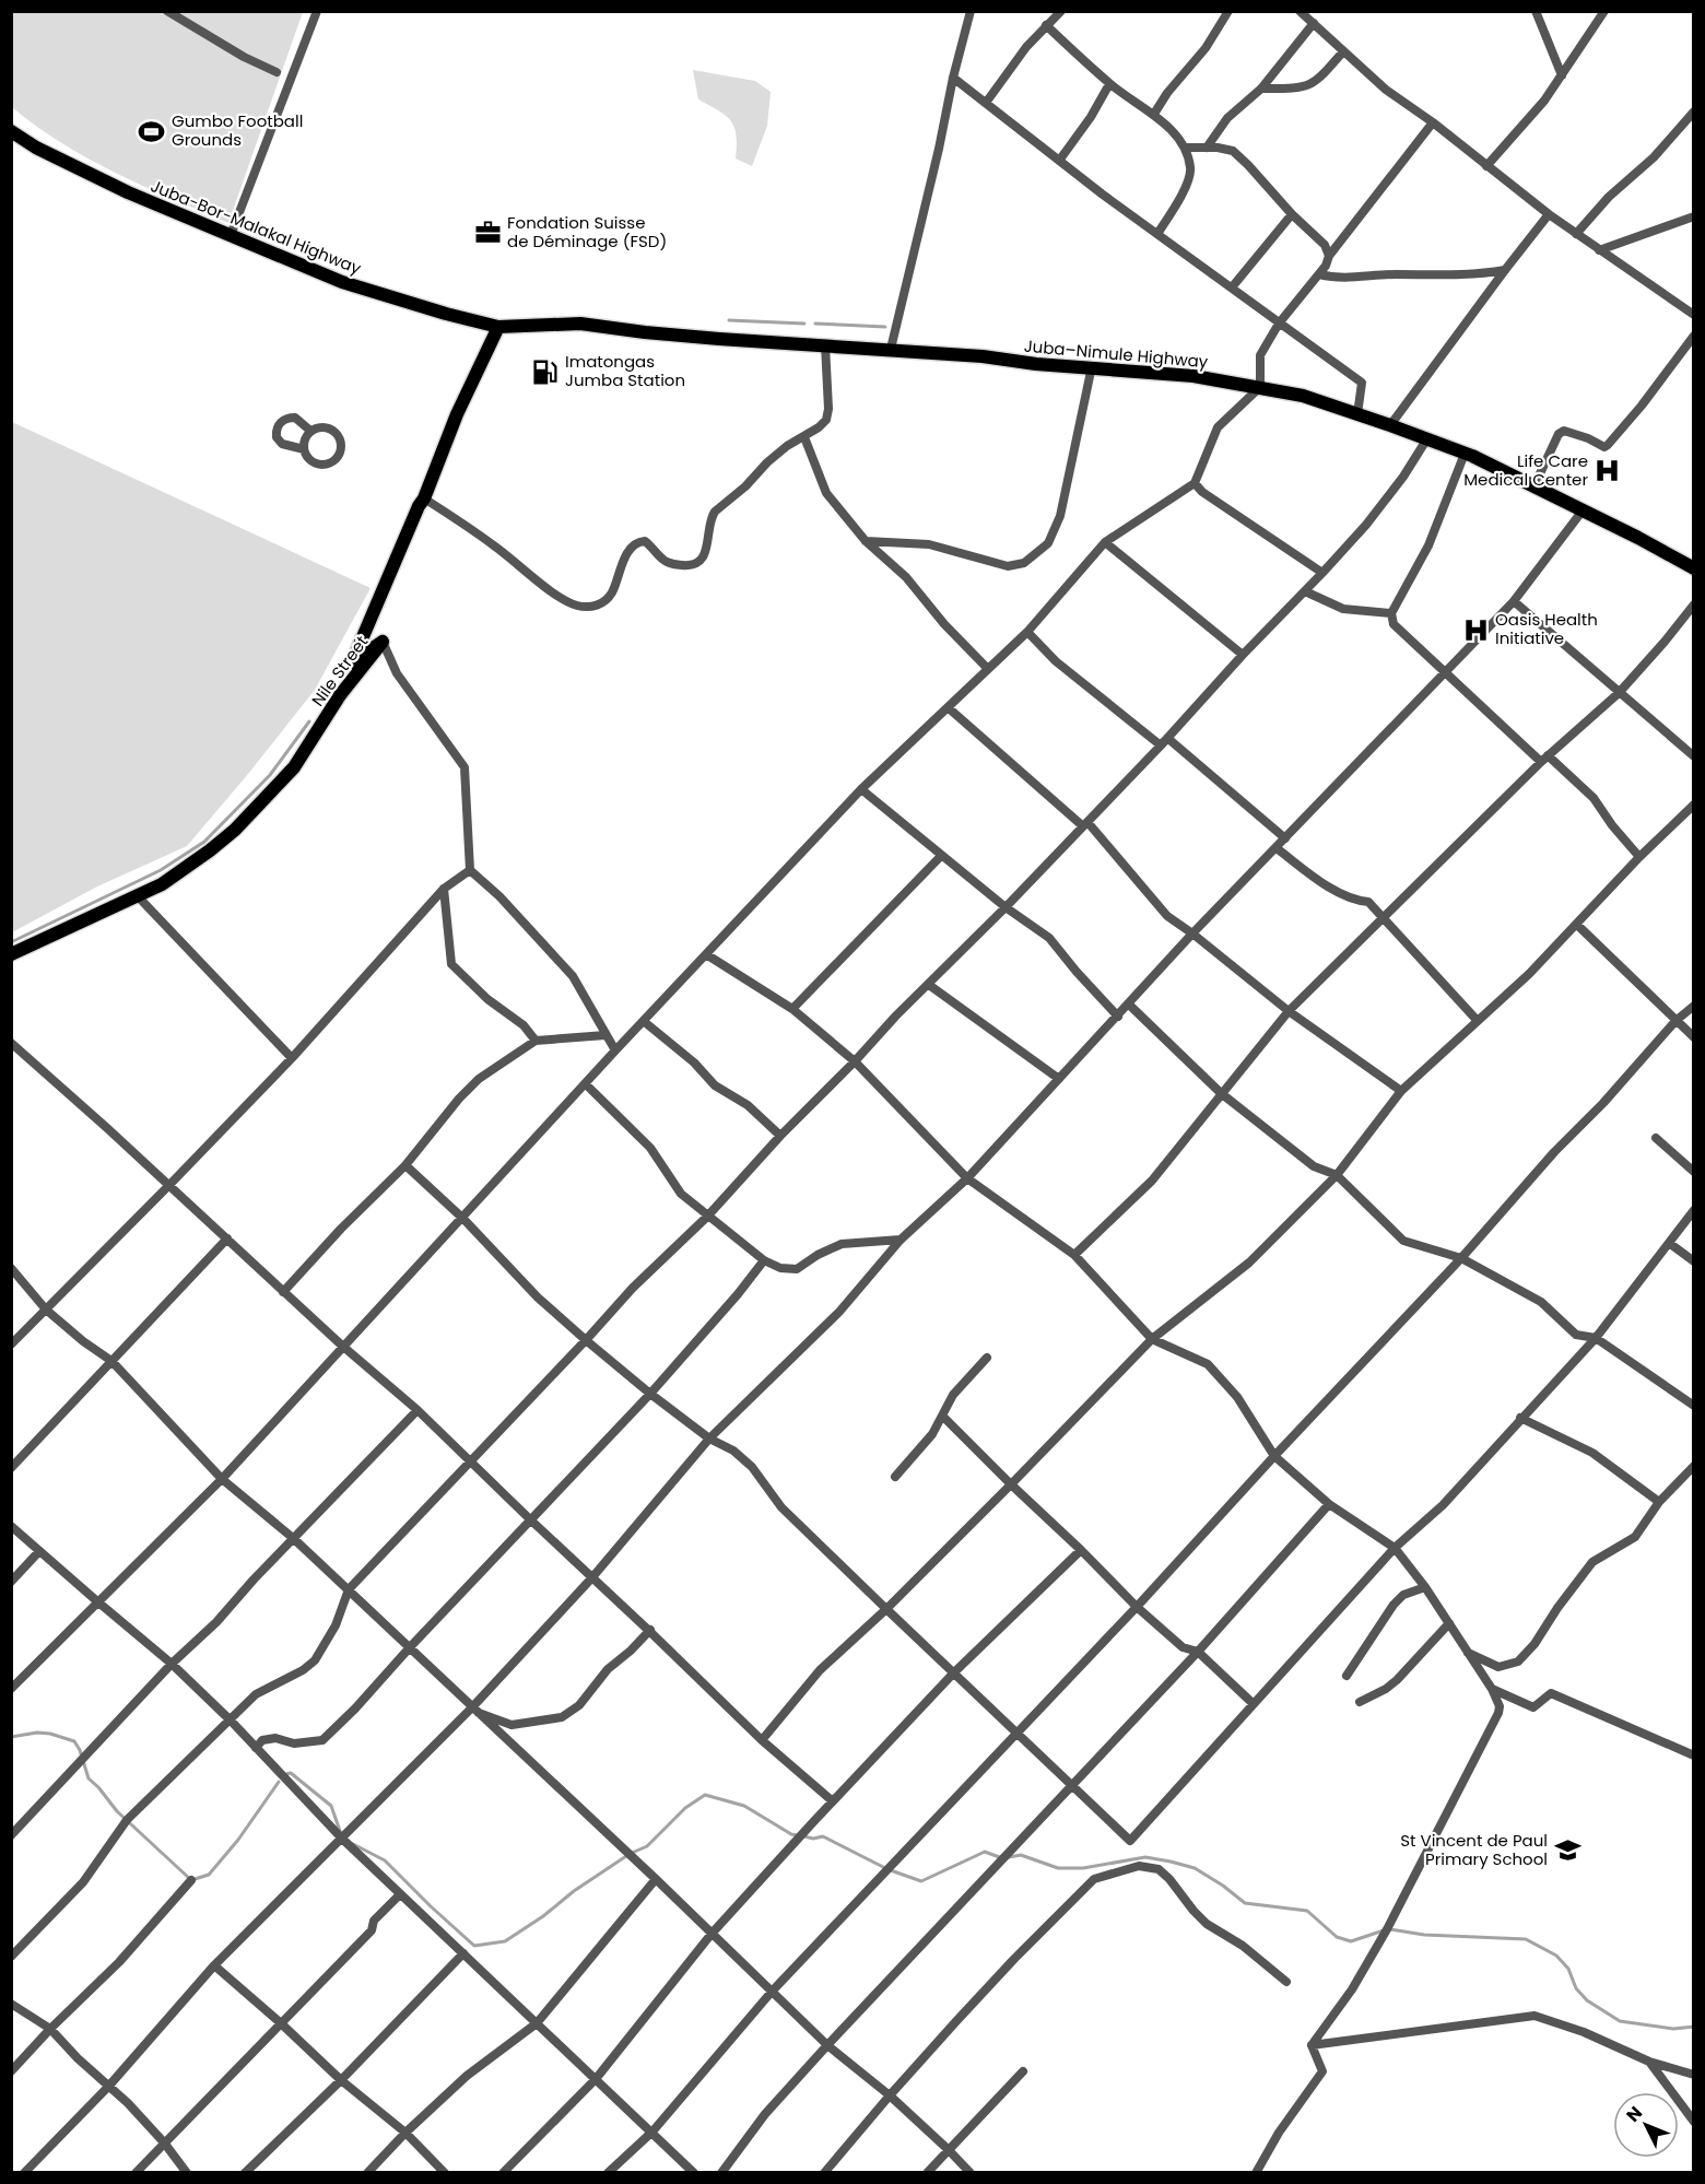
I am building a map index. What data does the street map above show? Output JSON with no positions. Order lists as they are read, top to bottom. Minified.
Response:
{"streets":{"main road":["Juba-Bor-Malakal Highway","Juba–Nimule Highway","Nile Street"]},"crossings":[["Juba-Bor-Malakal Highway","Juba–Nimule Highway"],["Juba-Bor-Malakal Highway","Nile Street"],["Juba–Nimule Highway","Nile Street"]],"places":{"sports":["Gumbo Football Grounds"],"office":["Fondation Suisse de Déminage (FSD)"],"fuel station":["Imatongas Jumba Station"],"hospital":["Life Care Medical Center","Oasis Health Initiative"],"school or university":["St Vincent de Paul Primary School"]},"north":"top left"}
